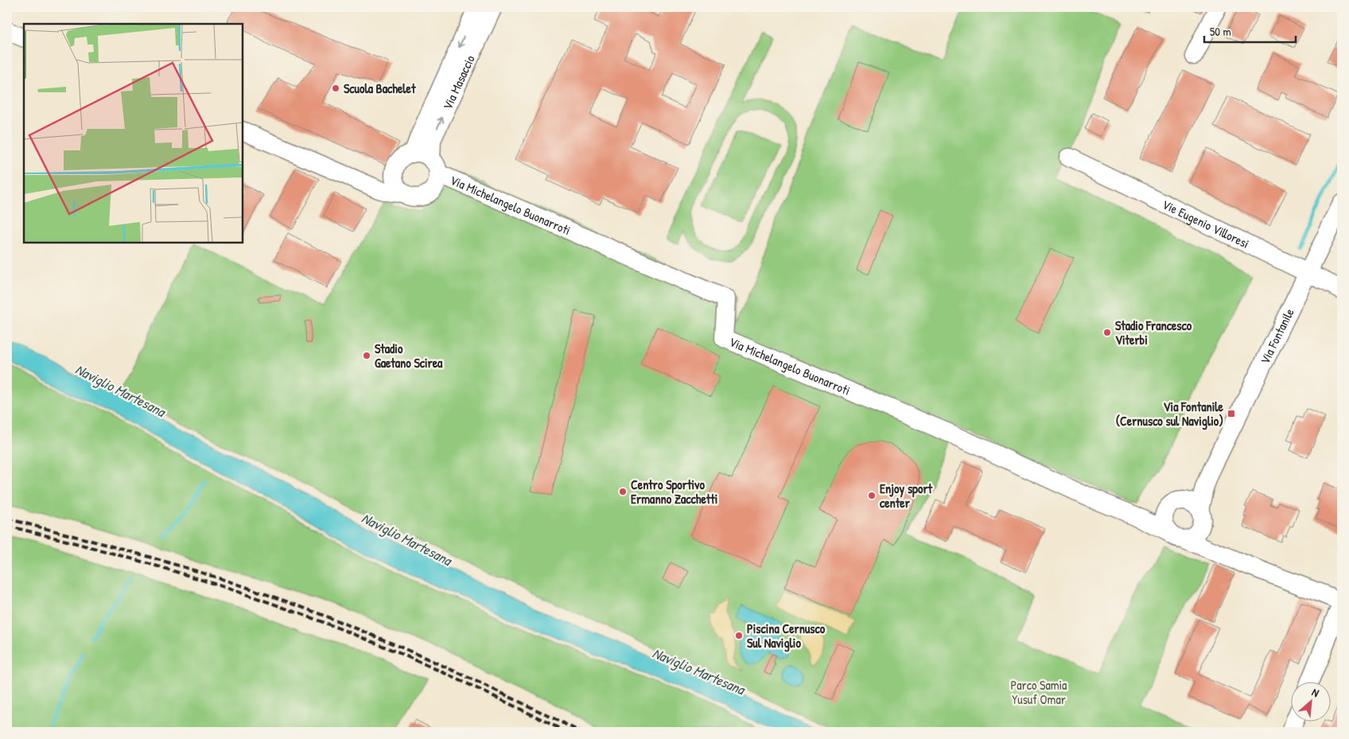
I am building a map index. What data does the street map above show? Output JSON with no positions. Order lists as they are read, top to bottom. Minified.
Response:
{"streets":{"street":["Via Masaccio","Via Michelangelo Buonarroti","Vie Eugenio Villoresi","Via Fontanile"]},"crossings":[["Via Masaccio","Via Michelangelo Buonarroti"],["Via Michelangelo Buonarroti","Via Fontanile"],["Vie Eugenio Villoresi","Via Fontanile"]],"water":["Naviglio Martesana"],"parks":["Parco Samia Yusuf Omar"],"places":{"other":["Scuola Bachelet","Stadio Francesco Viterbi","Stadio Gaetano Scirea","Centro Sportivo Ermanno Zacchetti","Enjoy sport center","Piscina Cernusco Sul Naviglio"],"transit":["Via Fontanile (Cernusco sul Naviglio)"]},"scale_bar":"50 m","north":"top right"}
